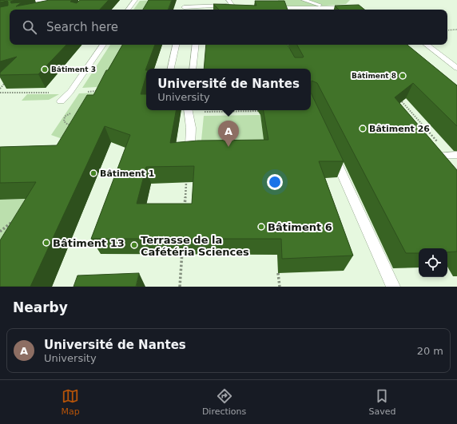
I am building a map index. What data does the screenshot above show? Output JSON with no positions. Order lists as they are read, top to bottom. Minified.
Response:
{"places":["Bâtiment 3","Bâtiment 8","Bâtiment 26","Bâtiment 1","Bâtiment 6","Bâtiment 13","Terrasse de la Cafétéria Sciences"],"page":{"search":"Search here","popup":["Université de Nantes","University"],"pins":"A","heading":"Nearby","list":[{"mark":"A","name":"Université de Nantes","note":"University","value":"20 m"}],"nav":["Map","Directions","Saved"]}}
